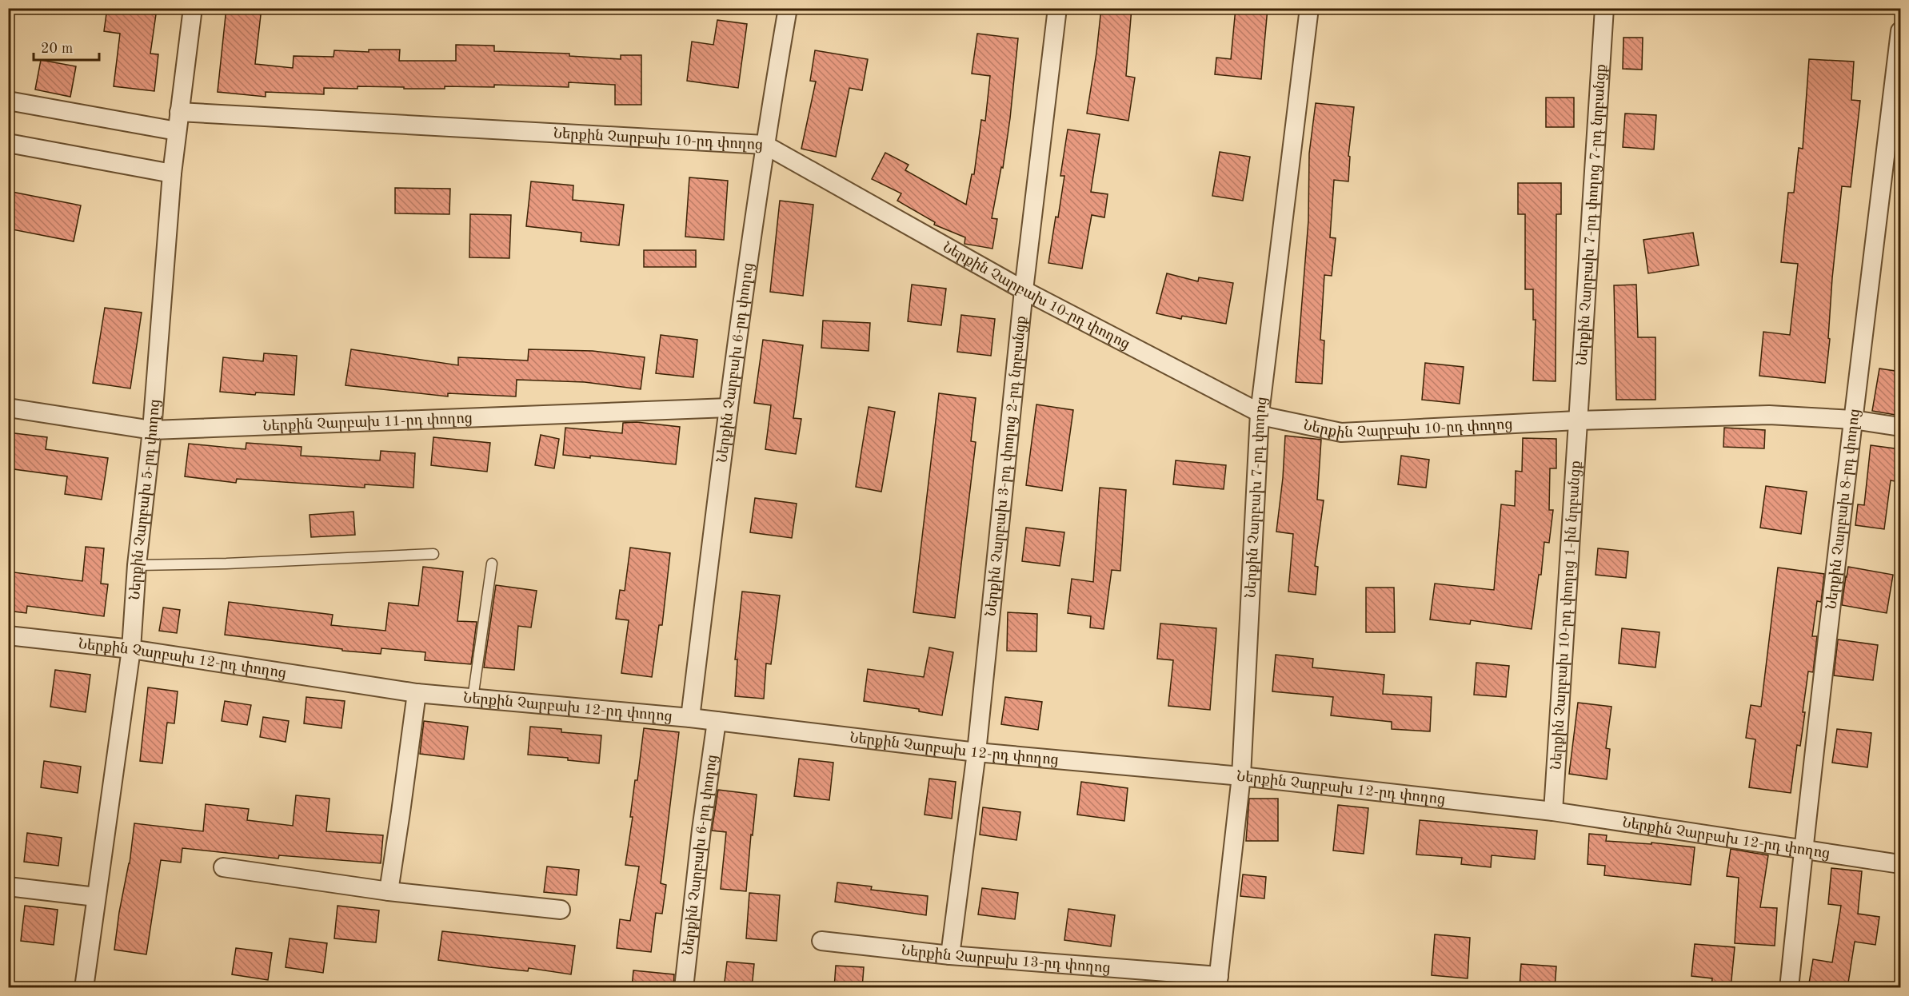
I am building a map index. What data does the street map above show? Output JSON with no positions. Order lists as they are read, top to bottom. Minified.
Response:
{"streets":{"street":["Ներքին Չարբախ 10-րդ փողոց","Ներքին Չարբախ 7-րդ փողոց 7-րդ նրբանցք","Ներքին Չարբախ 6-րդ փողոց","Ներքին Չարբախ 11-րդ փողոց","Ներքին Չարբախ 3-րդ փողոց 2-րդ նրբանցք","Ներքին Չարբախ 7-րդ փողոց","Ներքին Չարբախ 5-րդ փողոց","Ներքին Չարբախ 8-րդ փողոց","Ներքին Չարբախ 10-րդ փողոց 1-ին նրբանցք","Ներքին Չարբախ 12-րդ փողոց","Ներքին Չարբախ 13-րդ փողոց"]},"crossings":[["Ներքին Չարբախ 10-րդ փողոց","Ներքին Չարբախ 7-րդ փողոց 7-րդ նրբանցք"],["Ներքին Չարբախ 10-րդ փողոց","Ներքին Չարբախ 6-րդ փողոց"],["Ներքին Չարբախ 10-րդ փողոց","Ներքին Չարբախ 3-րդ փողոց 2-րդ նրբանցք"],["Ներքին Չարբախ 10-րդ փողոց","Ներքին Չարբախ 7-րդ փողոց"],["Ներքին Չարբախ 10-րդ փողոց","Ներքին Չարբախ 5-րդ փողոց"],["Ներքին Չարբախ 10-րդ փողոց","Ներքին Չարբախ 8-րդ փողոց"],["Ներքին Չարբախ 10-րդ փողոց","Ներքին Չարբախ 10-րդ փողոց 1-ին նրբանցք"],["Ներքին Չարբախ 7-րդ փողոց 7-րդ նրբանցք","Ներքին Չարբախ 10-րդ փողոց 1-ին նրբանցք"],["Ներքին Չարբախ 6-րդ փողոց","Ներքին Չարբախ 11-րդ փողոց"],["Ներքին Չարբախ 6-րդ փողոց","Ներքին Չարբախ 12-րդ փողոց"],["Ներքին Չարբախ 11-րդ փողոց","Ներքին Չարբախ 5-րդ փողոց"],["Ներքին Չարբախ 3-րդ փողոց 2-րդ նրբանցք","Ներքին Չարբախ 12-րդ փողոց"],["Ներքին Չարբախ 3-րդ փողոց 2-րդ նրբանցք","Ներքին Չարբախ 13-րդ փողոց"],["Ներքին Չարբախ 7-րդ փողոց","Ներքին Չարբախ 12-րդ փողոց"],["Ներքին Չարբախ 7-րդ փողոց","Ներքին Չարբախ 13-րդ փողոց"],["Ներքին Չարբախ 5-րդ փողոց","Ներքին Չարբախ 12-րդ փողոց"],["Ներքին Չարբախ 8-րդ փողոց","Ներքին Չարբախ 12-րդ փողոց"],["Ներքին Չարբախ 10-րդ փողոց 1-ին նրբանցք","Ներքին Չարբախ 12-րդ փողոց"]],"scale_bar":"20 m"}
